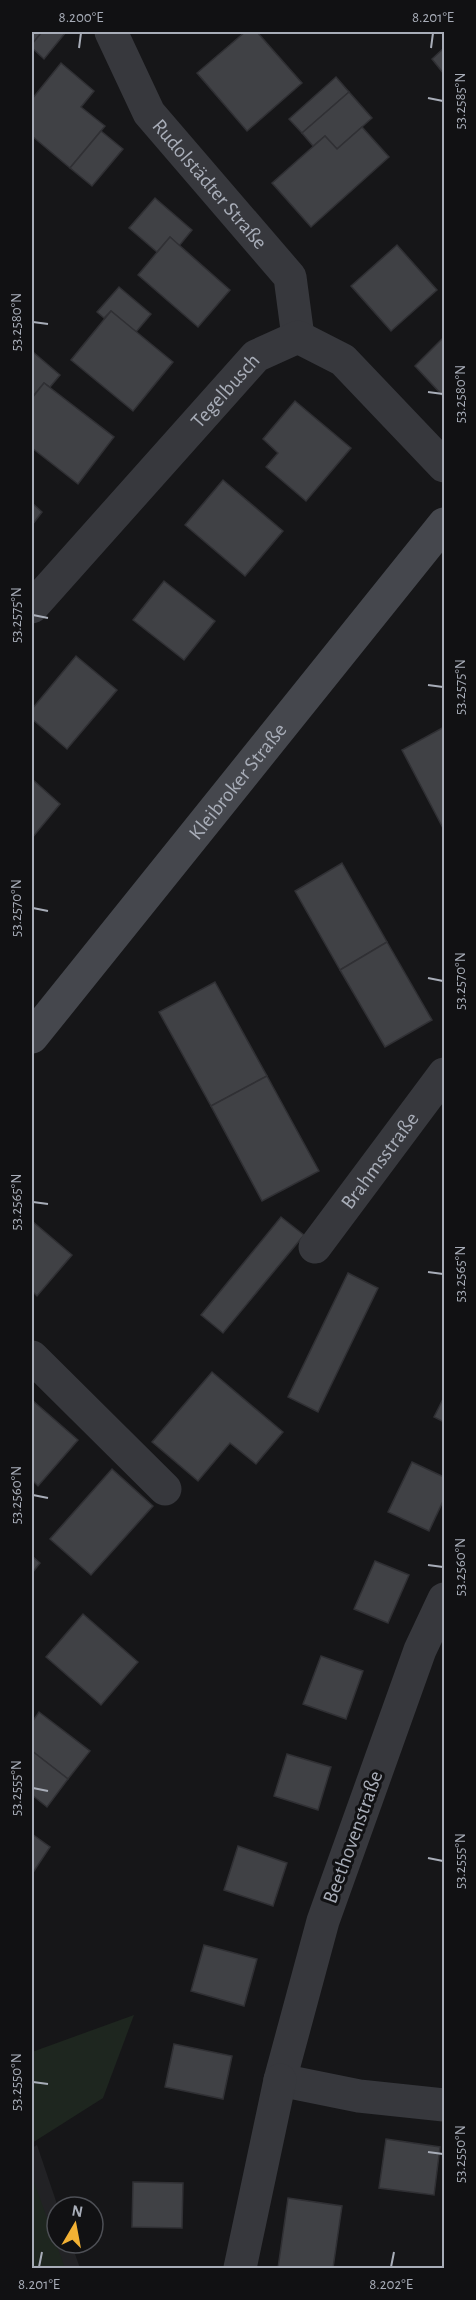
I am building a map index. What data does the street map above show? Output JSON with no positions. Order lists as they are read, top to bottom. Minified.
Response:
{"streets":{"street":["Rudolstädter Straße","Tegelbusch","Kleibroker Straße","Brahmsstraße","Beethovenstraße"]},"crossings":[["Rudolstädter Straße","Tegelbusch"]],"north":"top","coordinates":["8.200°E","8.201°E","53.2585°N","53.2580°N","53.2575°N","53.2570°N","53.2565°N","53.2560°N","53.2555°N","53.2550°N","8.202°E"]}
